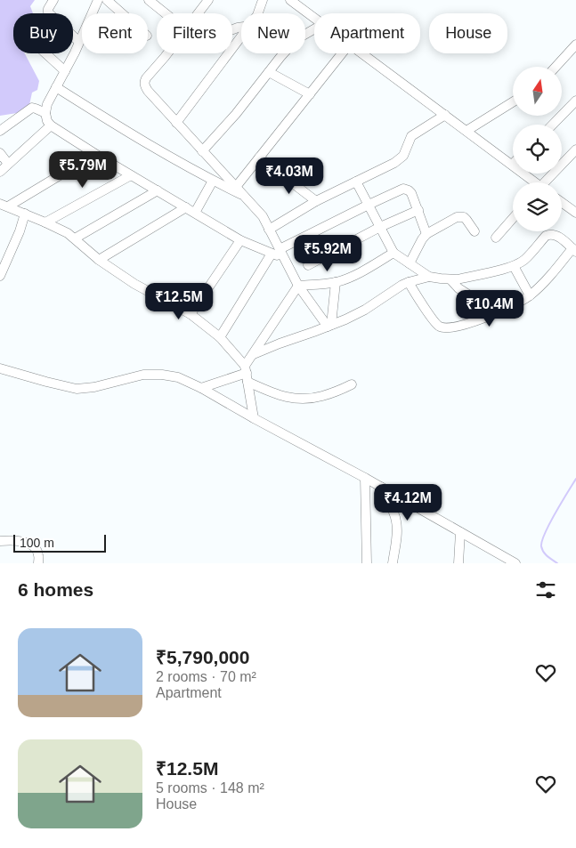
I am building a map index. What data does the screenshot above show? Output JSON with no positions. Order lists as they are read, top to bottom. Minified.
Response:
{"scale_bar":"100 m","north":"top","page":{"chip":["Buy","Rent","Filters","New","Apartment","House"],"price":["₹5.79M","₹4.03M","₹5.92M","₹12.5M","₹10.4M","₹4.12M"],"scale":"100 m","heading":"6 homes","list":[{"name":"₹5,790,000","note":"2 rooms · 70 m² · Apartment"},{"name":"₹12.5M","note":"5 rooms · 148 m² · House"}]}}
